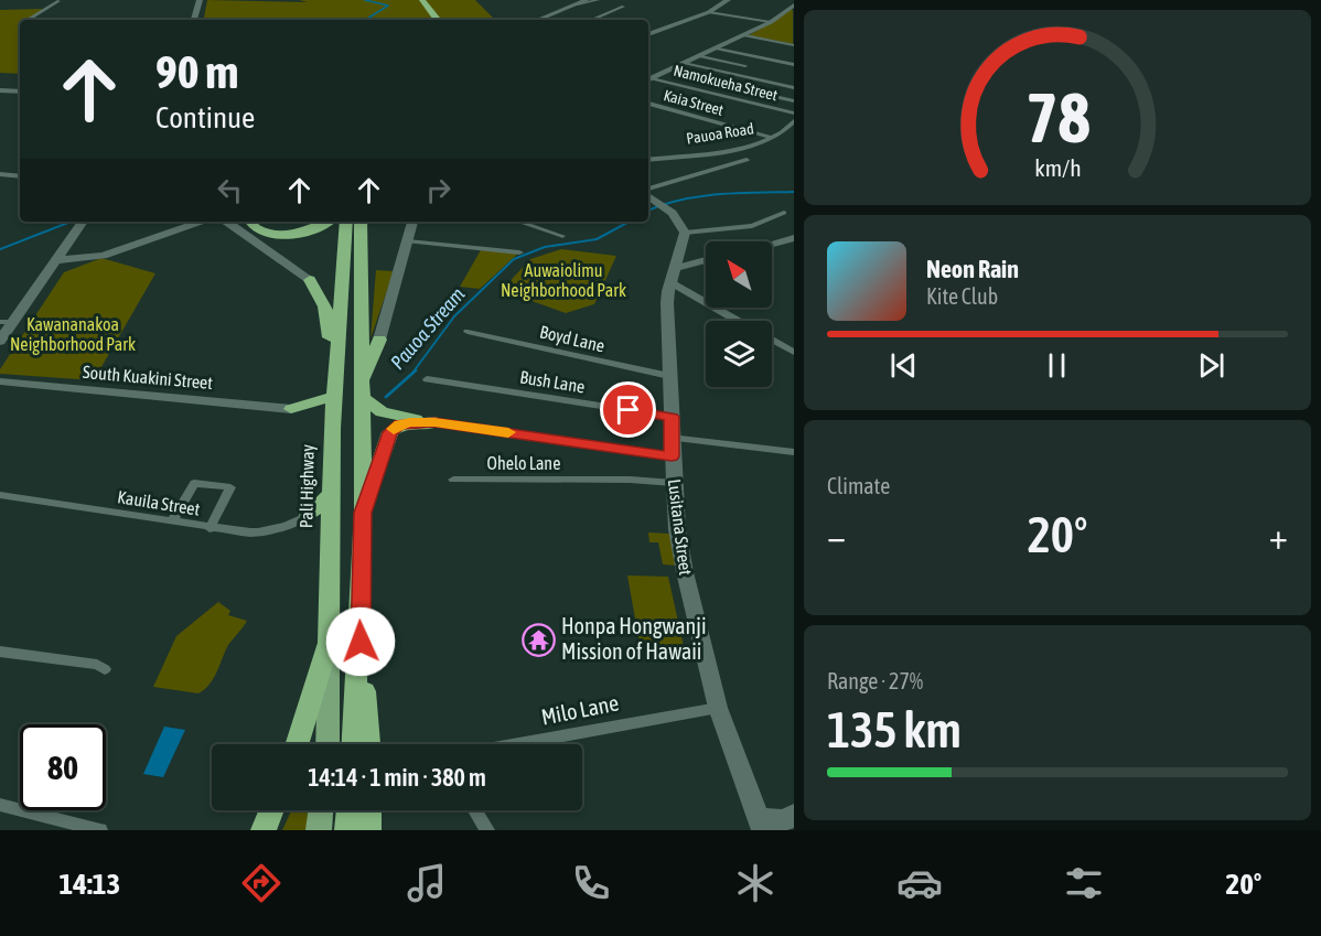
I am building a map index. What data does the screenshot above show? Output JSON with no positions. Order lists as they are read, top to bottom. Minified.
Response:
{"streets":{"highway":["Pali Highway"],"main road":["Lusitana Street"],"street":["Namokueha Street","Kaia Street","Pauoa Road","Boyd Lane","South Kuakini Street","Bush Lane","Ohelo Lane","Kauila Street","Milo Lane"]},"crossings":[["Kaia Street","Pauoa Road"],["Boyd Lane","Lusitana Street"],["Bush Lane","Lusitana Street"],["Ohelo Lane","Lusitana Street"],["Lusitana Street","Milo Lane"]],"water":["Pauoa Stream"],"parks":["Auwaiolimu Neighborhood Park","Kawananakoa Neighborhood Park"],"places":{"temple":["Honpa Hongwanji Mission of Hawaii"]},"north":"top left","page":{"turn":["90 m","Continue"],"song":["Neon Rain","Kite Club"],"tile":["Climate",["Range · 27%","135 km"]],"heat":["−","20°","+"],"limit":"80","trip":"14:14 · 1 min · 380 m","tabs":["14:13","20°"],"gauge":["78","km/h"]}}
